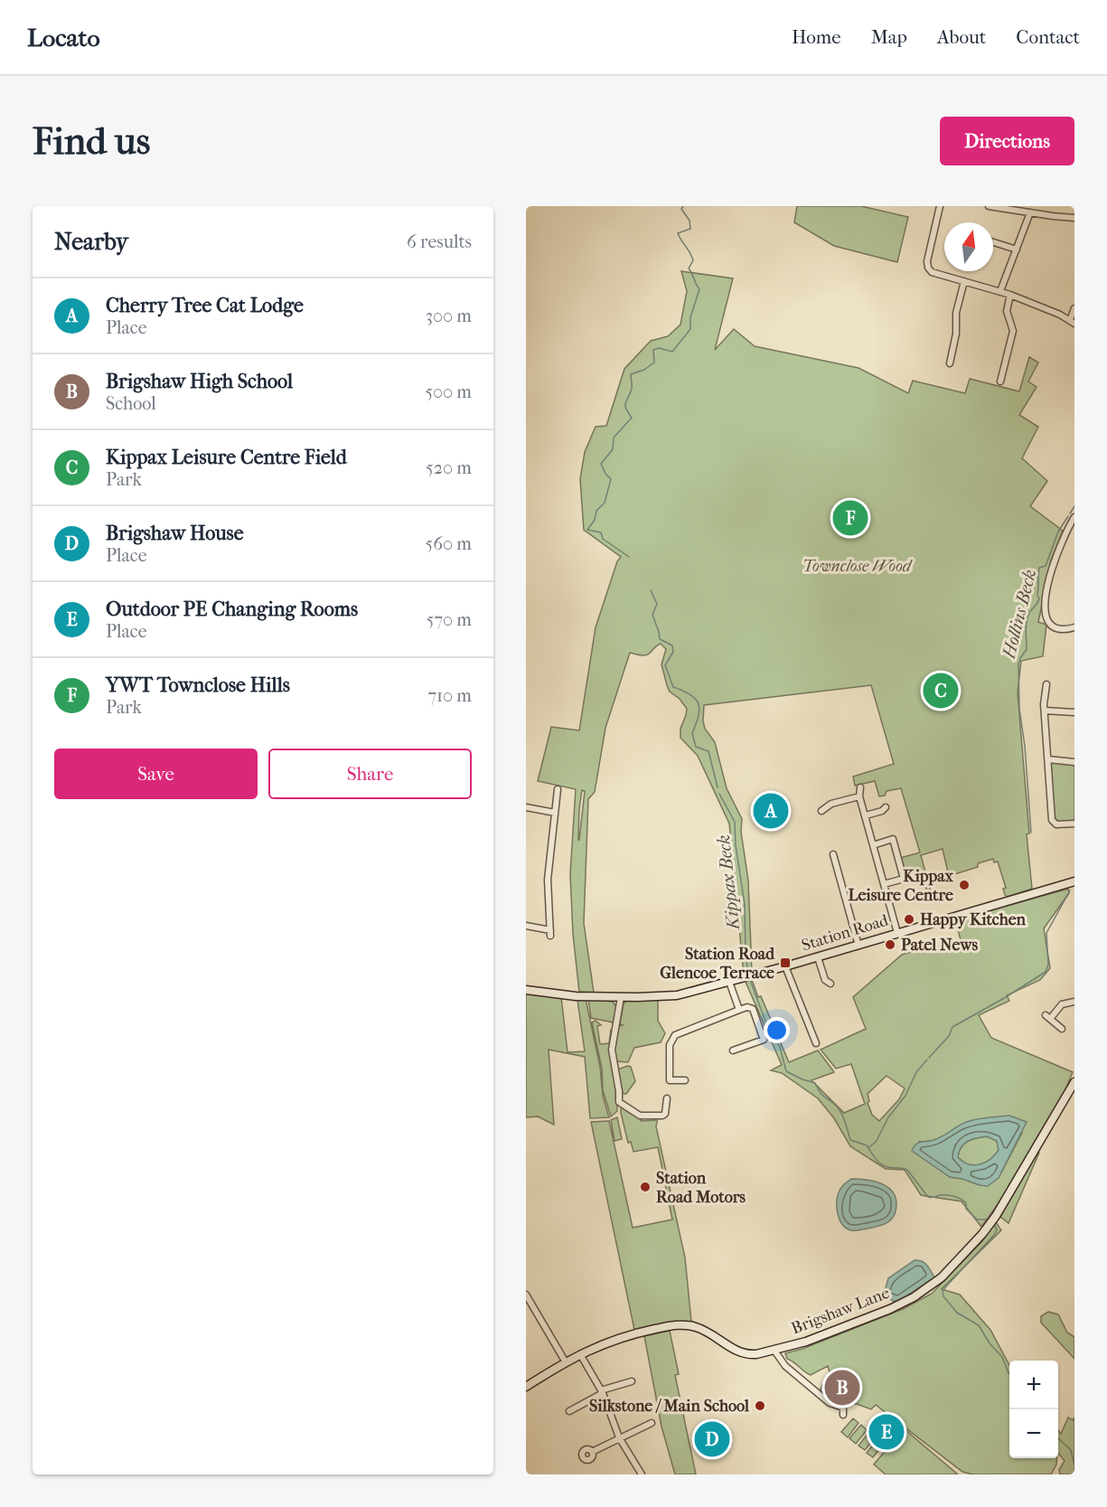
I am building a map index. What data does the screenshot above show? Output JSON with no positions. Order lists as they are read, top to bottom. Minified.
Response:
{"streets":{"street":["Station Road","Brigshaw Lane"]},"water":["Hollins Beck","Kippax Beck"],"parks":["Townclose Wood"],"places":{"other":["Kippax Leisure Centre","Happy Kitchen","Patel News","Station Road Motors","Silkstone / Main School"],"transit":["Station Road Glencoe Terrace"]},"north":"top","page":{"header":"Locato","nav":["Home","Map","About","Contact"],"buttons":["Directions",["Save","Share"]],"title":"Find us","heading":["Nearby","6 results"],"list":[{"mark":"A","name":"Cherry Tree Cat Lodge","note":"Place","value":"300 m"},{"mark":"B","name":"Brigshaw High School","note":"School","value":"500 m"},{"mark":"C","name":"Kippax Leisure Centre Field","note":"Park","value":"520 m"},{"mark":"D","name":"Brigshaw House","note":"Place","value":"560 m"},{"mark":"E","name":"Outdoor PE Changing Rooms","note":"Place","value":"570 m"},{"mark":"F","name":"YWT Townclose Hills","note":"Park","value":"710 m"}],"pins":["F","C","A","B","E","D"],"map_buttons":["+","−"]}}
